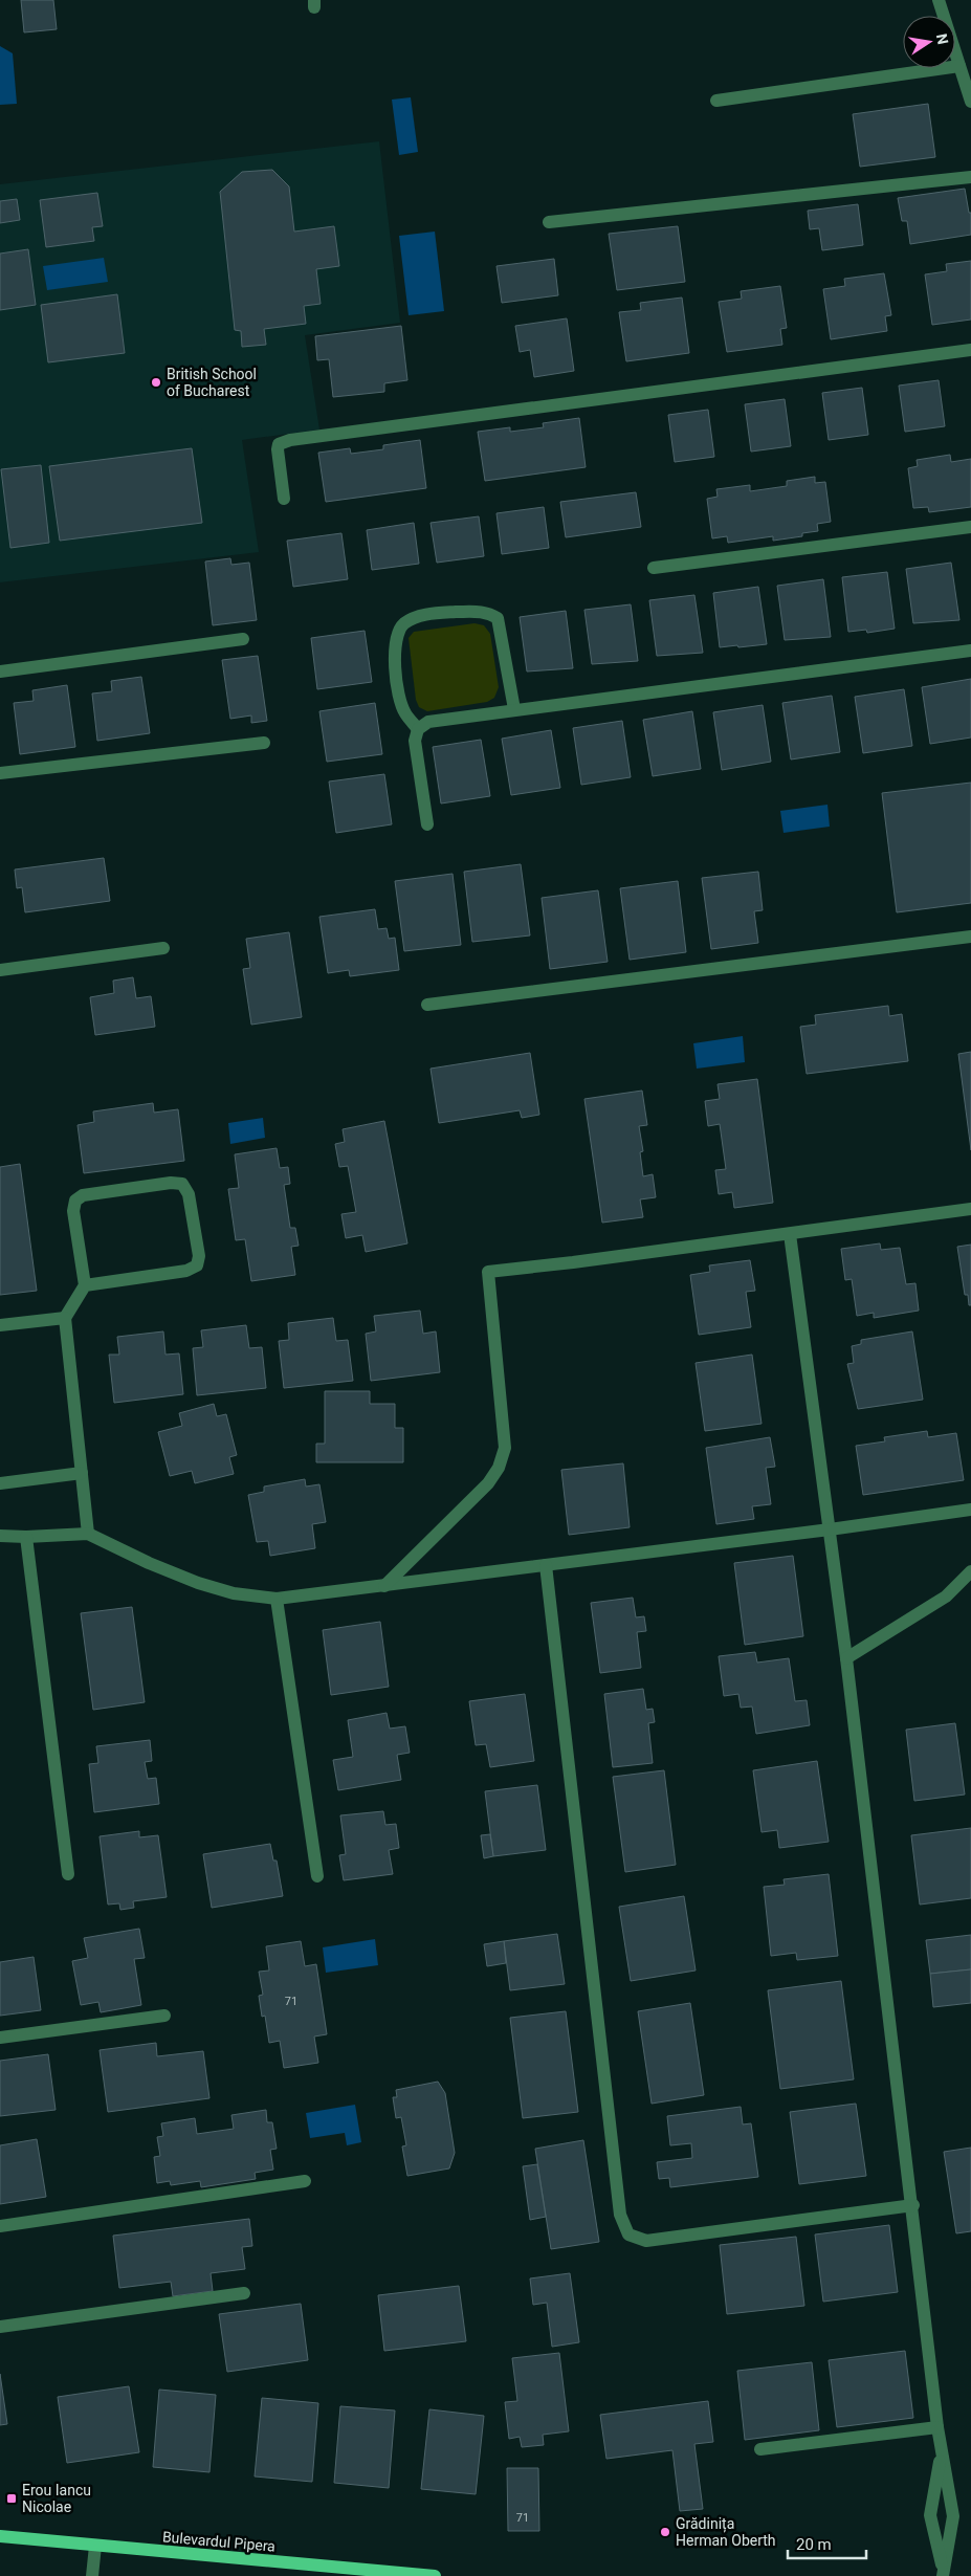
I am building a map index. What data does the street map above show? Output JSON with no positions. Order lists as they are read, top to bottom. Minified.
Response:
{"streets":{"main road":["Bulevardul Pipera"]},"places":{"other":["British School of Bucharest","Grădinița Herman Oberth"],"transit":["Erou Iancu Nicolae"]},"house_numbers":["71","71"],"scale_bar":"20 m","north":"right"}
